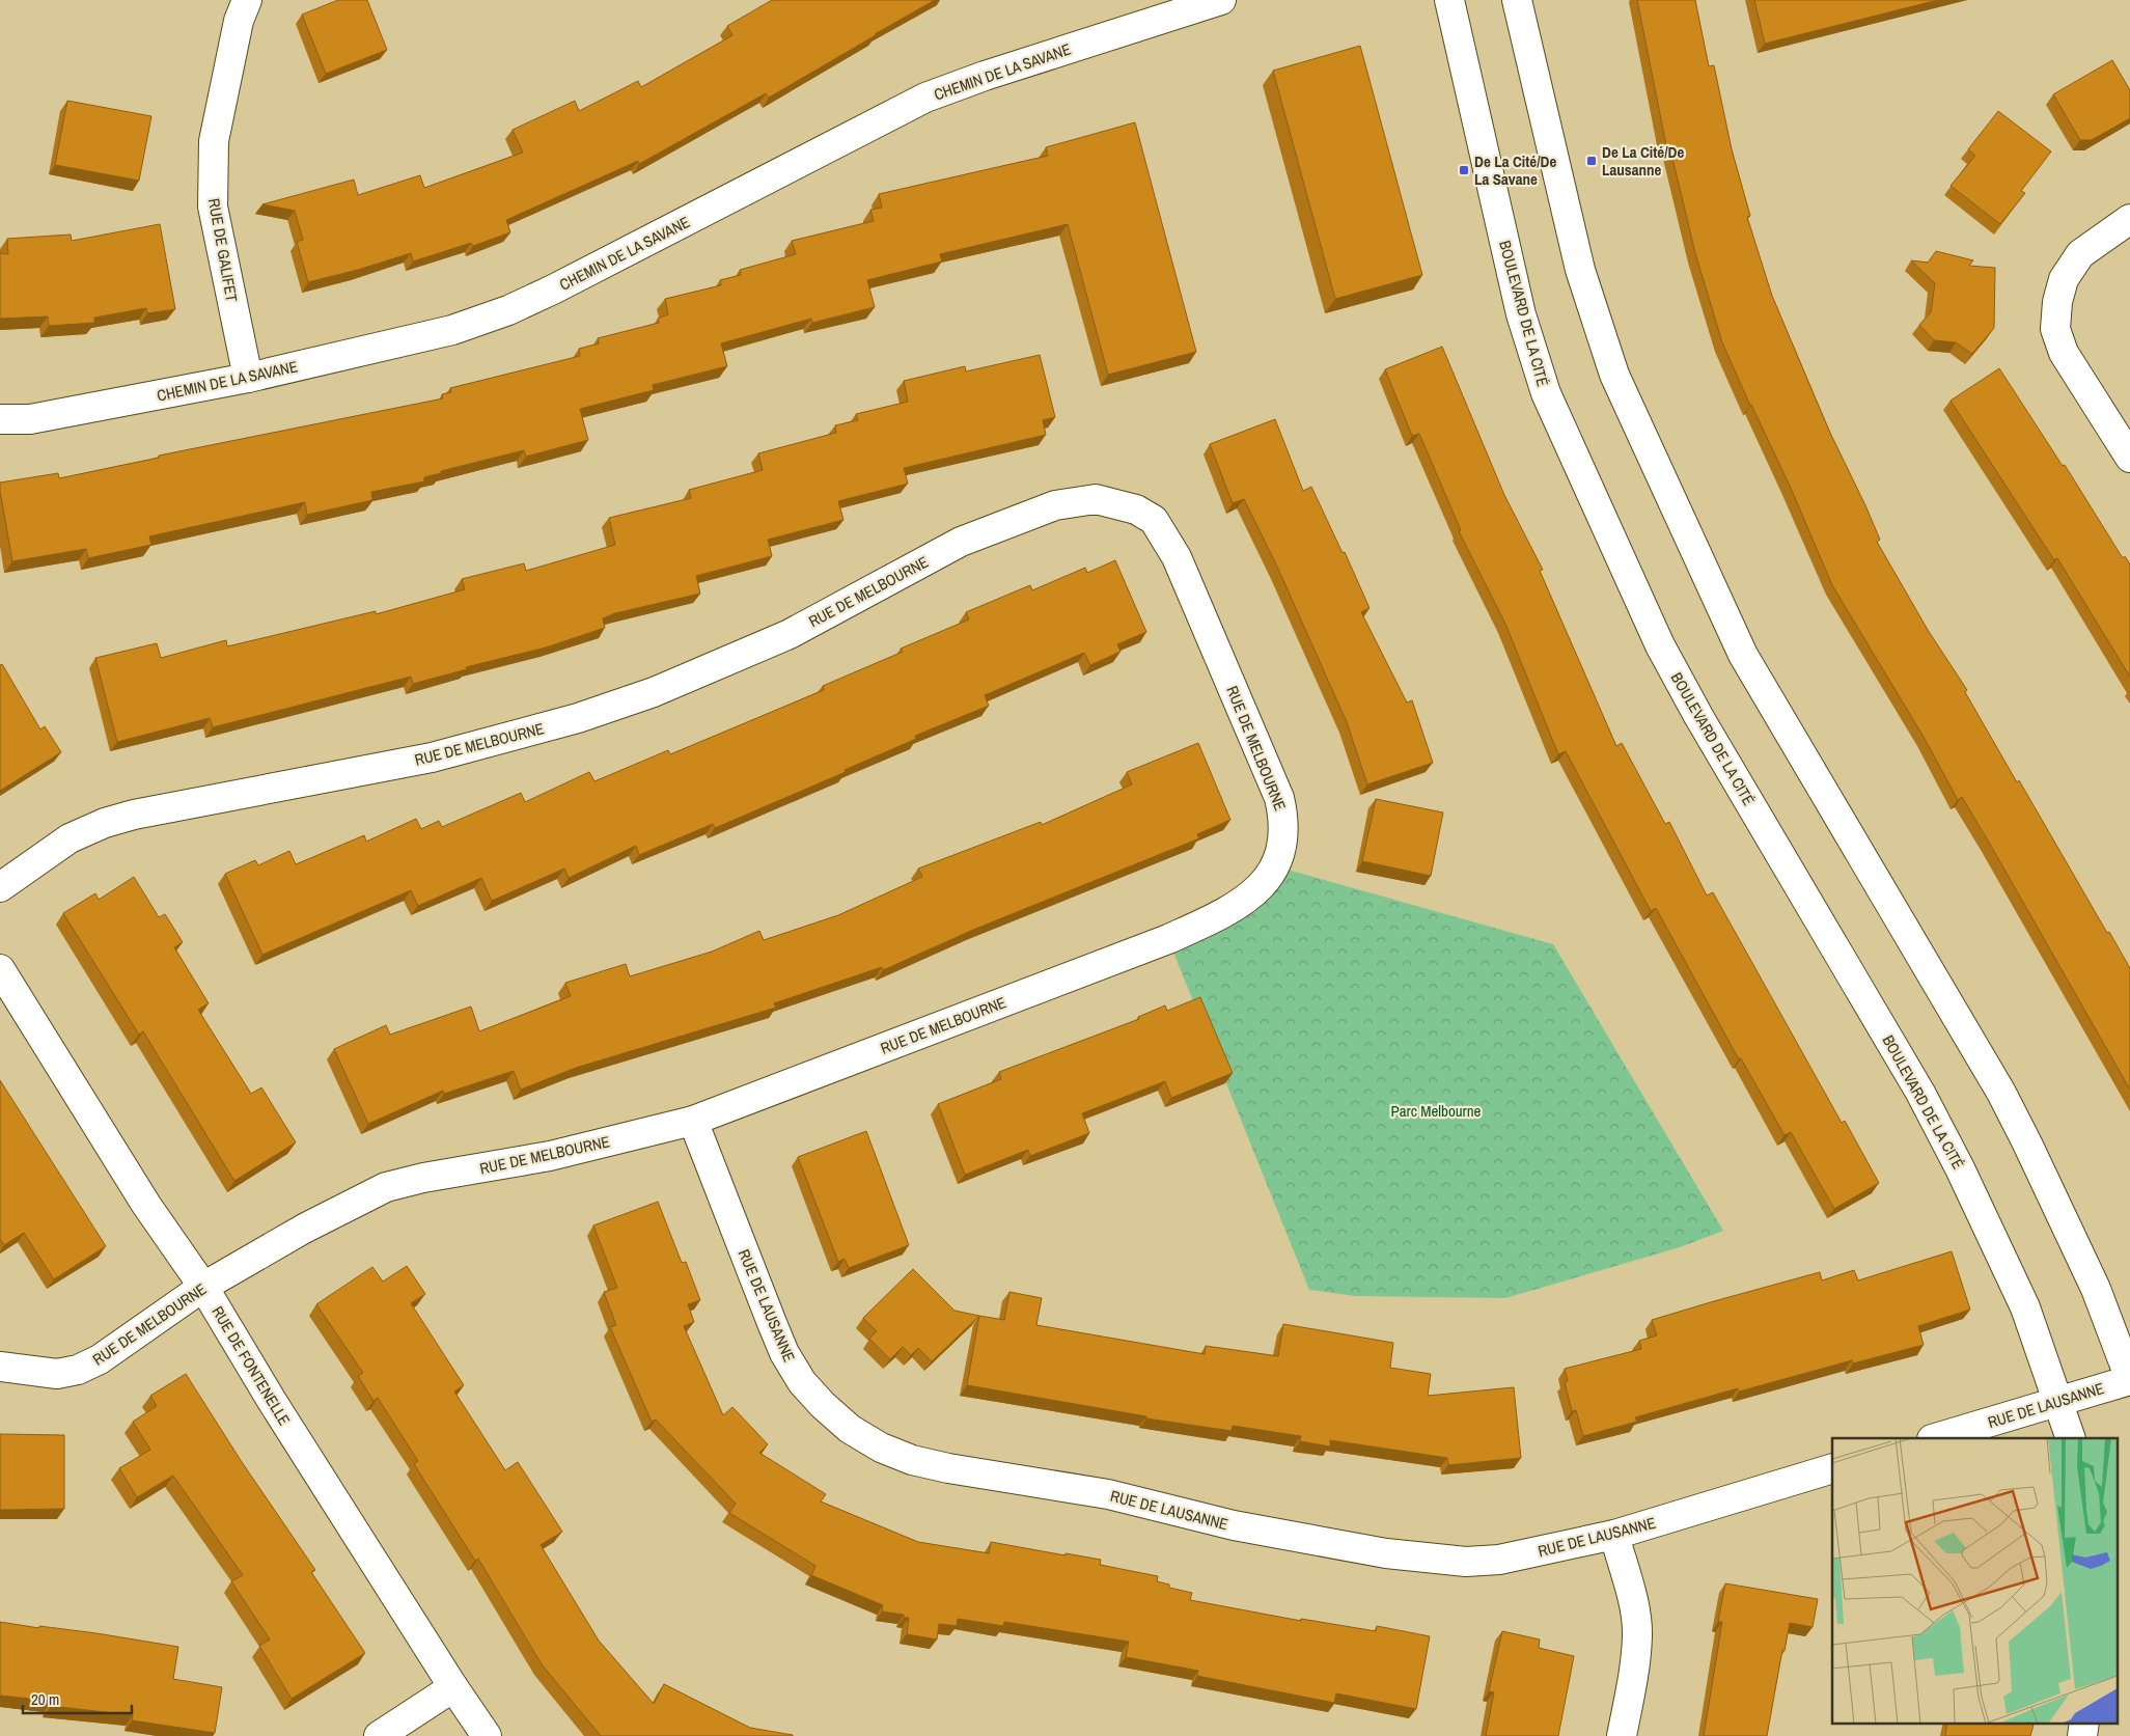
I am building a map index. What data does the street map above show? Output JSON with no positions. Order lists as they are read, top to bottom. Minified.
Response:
{"streets":{"street":["CHEMIN DE LA SAVANE","RUE DE GALIFET","BOULEVARD DE LA CITÉ","RUE DE MELBOURNE","RUE DE LAUSANNE","RUE DE FONTENELLE"]},"crossings":[["CHEMIN DE LA SAVANE","RUE DE GALIFET"],["BOULEVARD DE LA CITÉ","RUE DE LAUSANNE"],["RUE DE MELBOURNE","RUE DE LAUSANNE"],["RUE DE MELBOURNE","RUE DE FONTENELLE"]],"parks":["Parc Melbourne"],"places":{"transit":["De La Cité/De Lausanne","De La Cité/De La Savane"]},"scale_bar":"20 m"}
